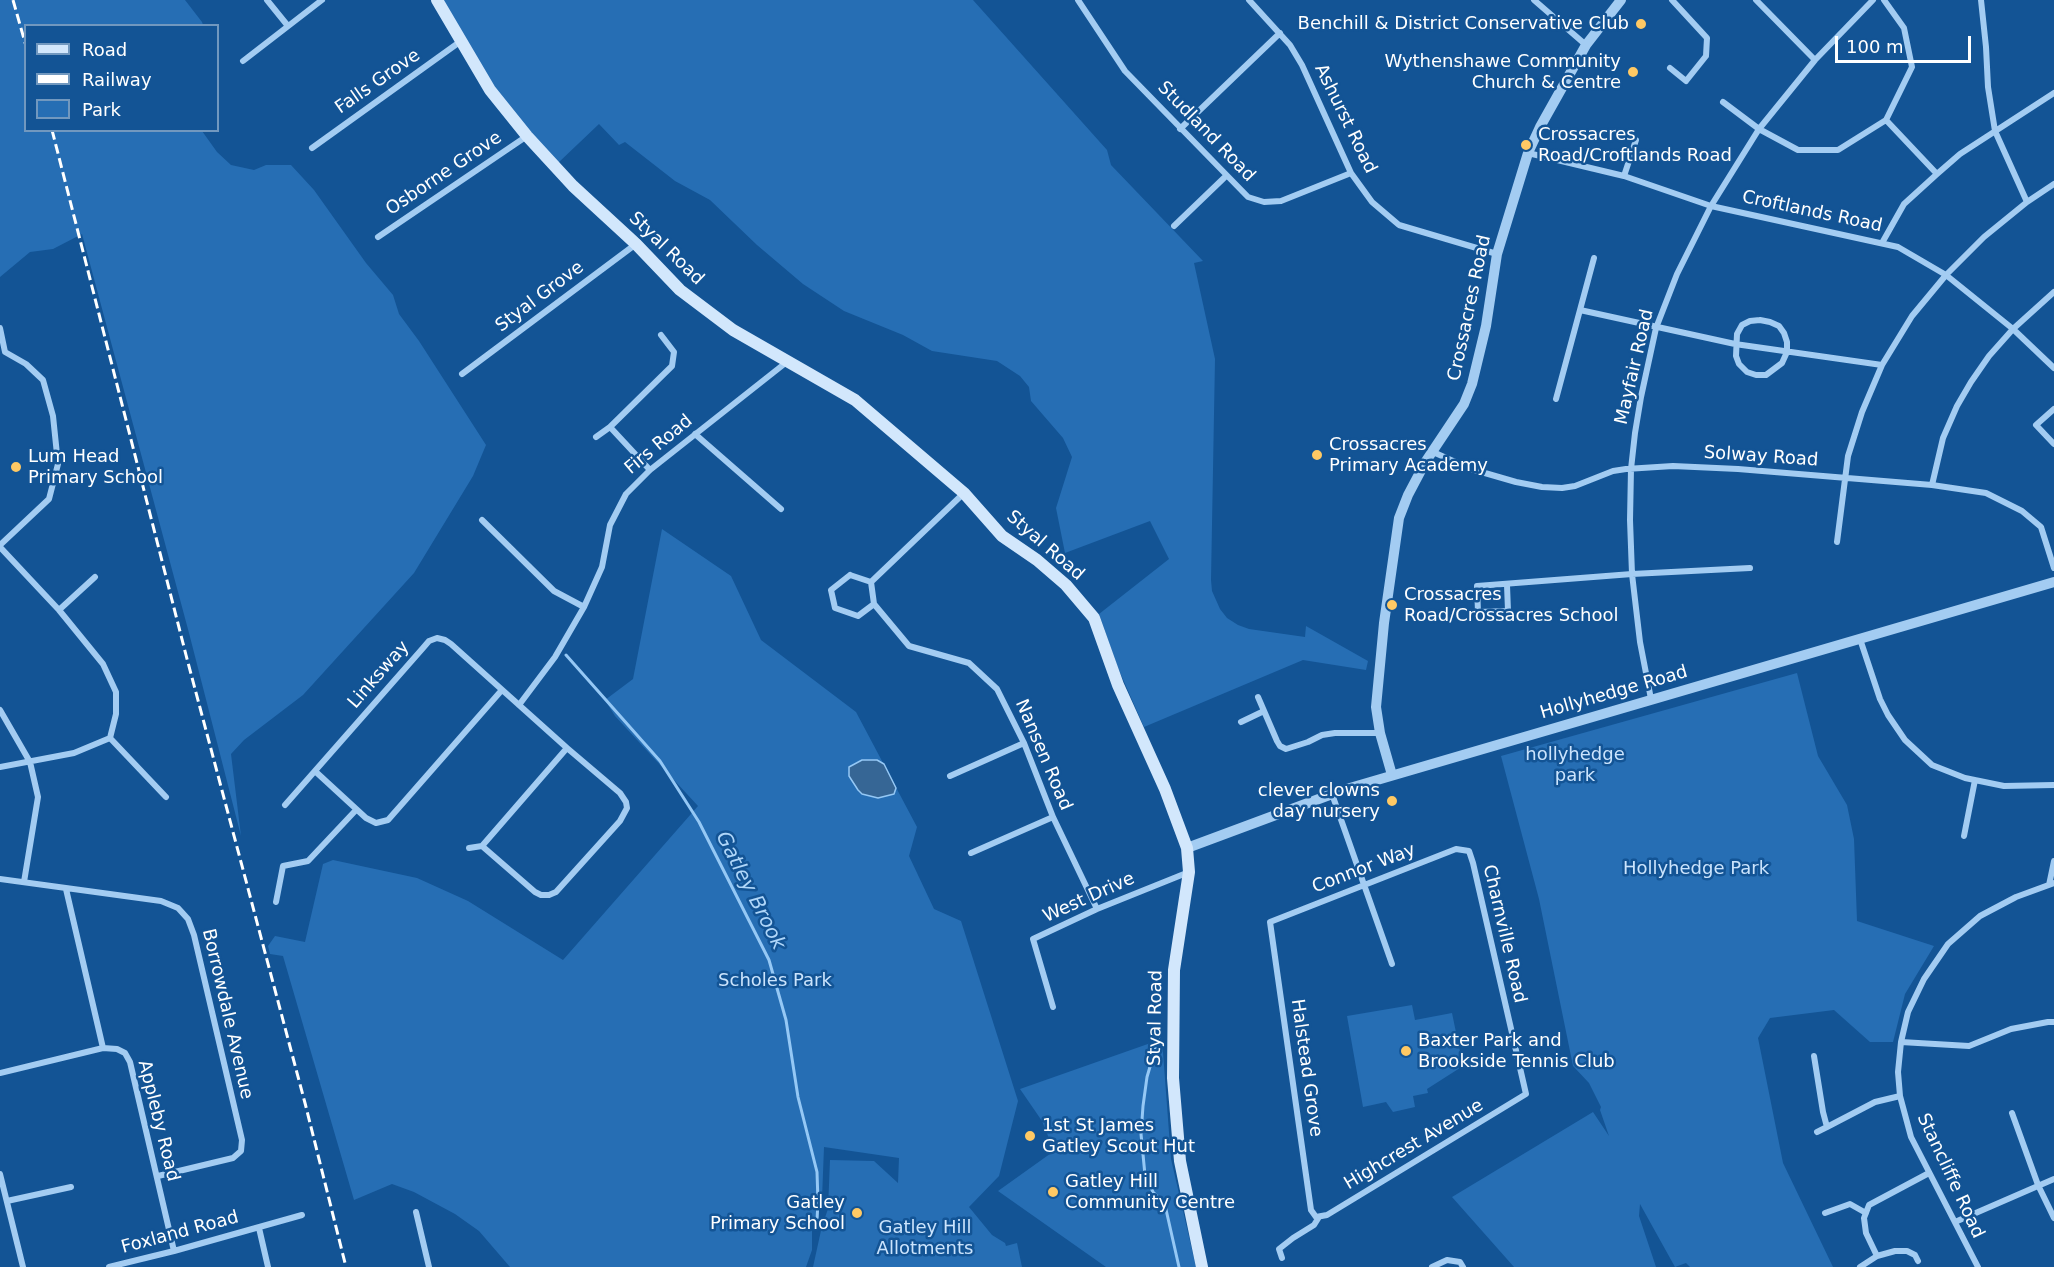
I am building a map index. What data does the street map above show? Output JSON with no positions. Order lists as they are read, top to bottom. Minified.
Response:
{"streets":{"main road":["Styal Road"],"street":["Falls Grove","Ashurst Road","Studland Road","Osborne Grove","Croftlands Road","Styal Grove","Crossacres Road","Mayfair Road","Firs Road","Solway Road","Linksway","Hollyhedge Road","Nansen Road","Connor Way","West Drive","Charnville Road","Borrowdale Avenue","Halstead Grove","Appleby Road","Highcrest Avenue","Stancliffe Road","Foxland Road"]},"crossings":[["Falls Grove","Styal Road"],["Ashurst Road","Studland Road"],["Ashurst Road","Crossacres Road"],["Osborne Grove","Styal Road"],["Croftlands Road","Crossacres Road"],["Croftlands Road","Mayfair Road"],["Styal Road","Styal Grove"],["Styal Road","Firs Road"],["Styal Road","Hollyhedge Road"],["Styal Road","West Drive"],["Crossacres Road","Solway Road"],["Crossacres Road","Hollyhedge Road"],["Mayfair Road","Solway Road"],["Mayfair Road","Hollyhedge Road"],["Firs Road","Linksway"],["Nansen Road","West Drive"],["Connor Way","Charnville Road"],["Connor Way","Halstead Grove"],["Charnville Road","Highcrest Avenue"],["Borrowdale Avenue","Appleby Road"],["Halstead Grove","Highcrest Avenue"],["Appleby Road","Foxland Road"]],"water":["Gatley Brook"],"parks":["hollyhedge park","Hollyhedge Park","Scholes Park","Gatley Hill Allotments"],"places":["Benchill & District Conservative Club","Wythenshawe Community Church & Centre","Crossacres Road/Croftlands Road","Crossacres Primary Academy","Lum Head Primary School","Crossacres Road/Crossacres School","clever clowns day nursery","Baxter Park and Brookside Tennis Club","1st St James Gatley Scout Hut","Gatley Hill Community Centre","Gatley Primary School"],"legend":["Road","Railway","Park"],"scale_bar":"100 m"}
